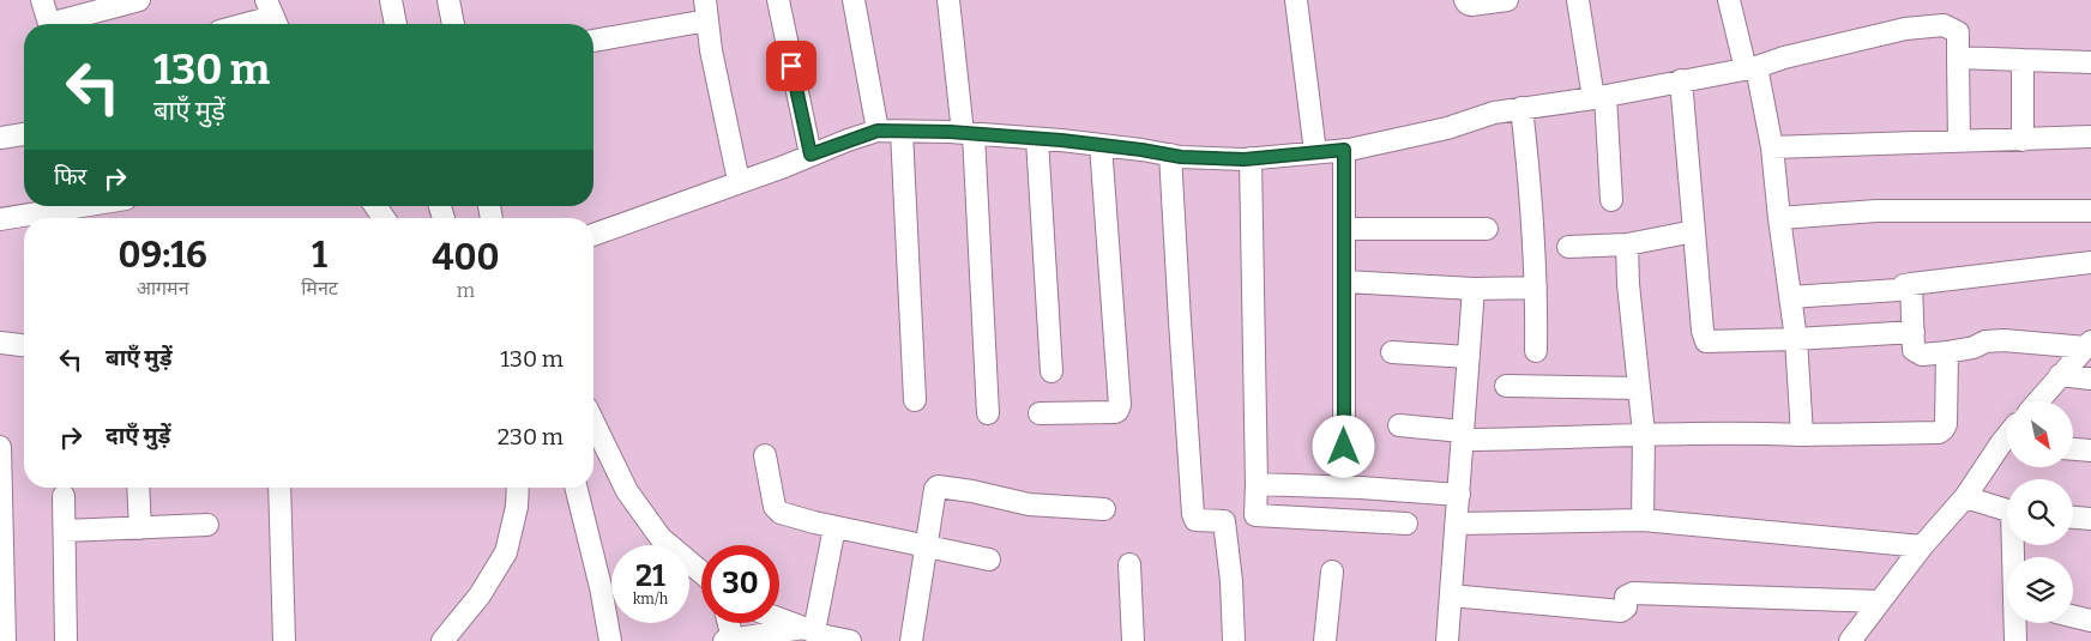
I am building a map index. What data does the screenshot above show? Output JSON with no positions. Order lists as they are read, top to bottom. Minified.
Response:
{"north":"bottom right","page":{"turn":["130 m","बाएँ मुड़ें"],"then":"फिर","eta":["09:16","आगमन","1","मिनट","400","m"],"list":[{"name":"बाएँ मुड़ें","value":"130 m"},{"name":"दाएँ मुड़ें","value":"230 m"}],"speed":"21 km/h","limit":"30"}}
